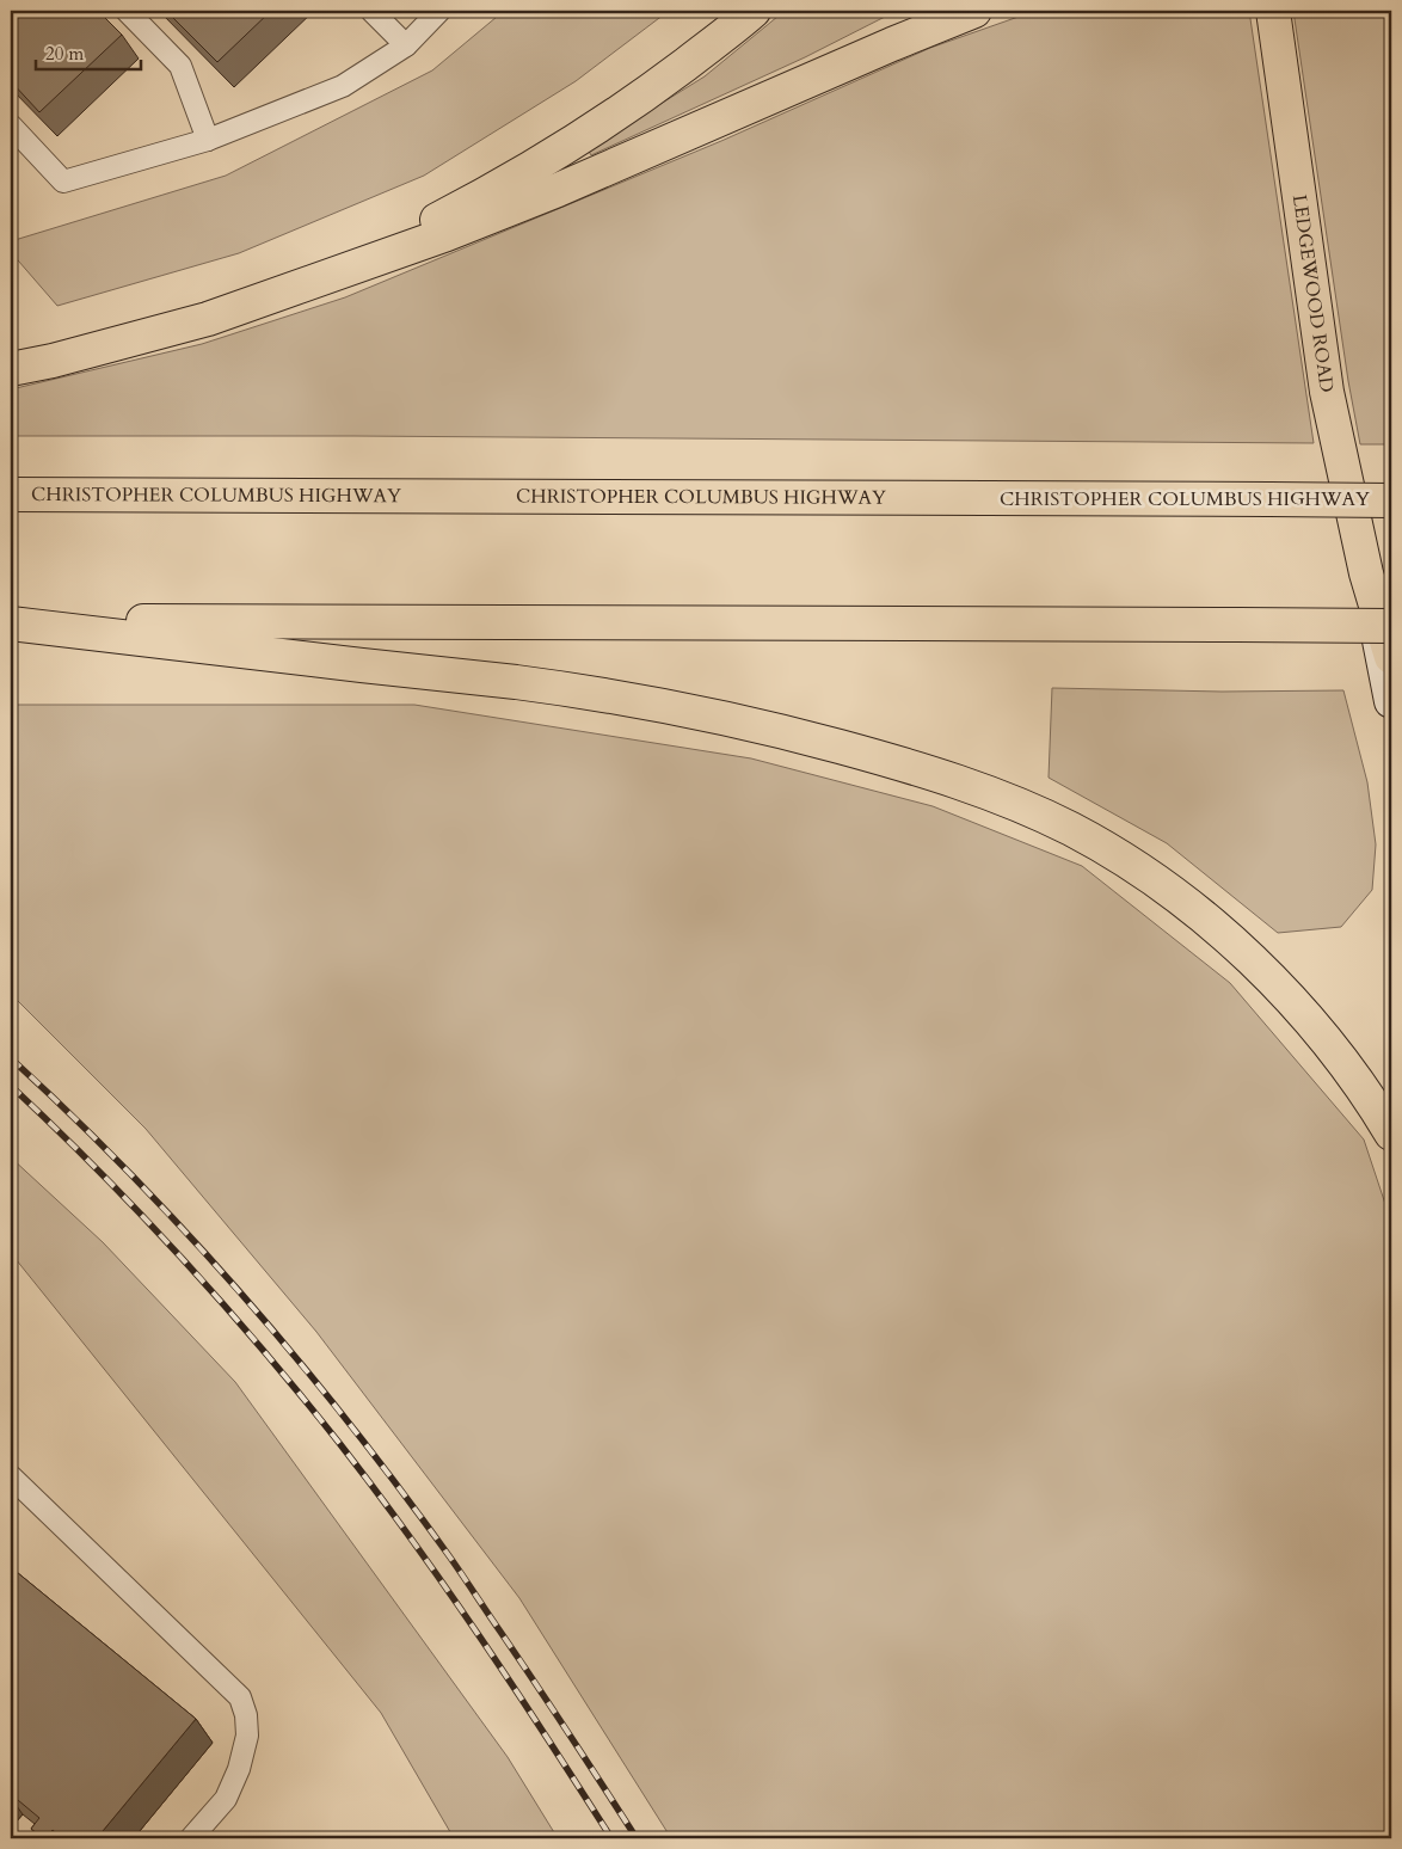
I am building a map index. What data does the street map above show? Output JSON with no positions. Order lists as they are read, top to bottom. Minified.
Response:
{"streets":{"highway":["LEDGEWOOD ROAD","CHRISTOPHER COLUMBUS HIGHWAY"]},"scale_bar":"20 m"}
